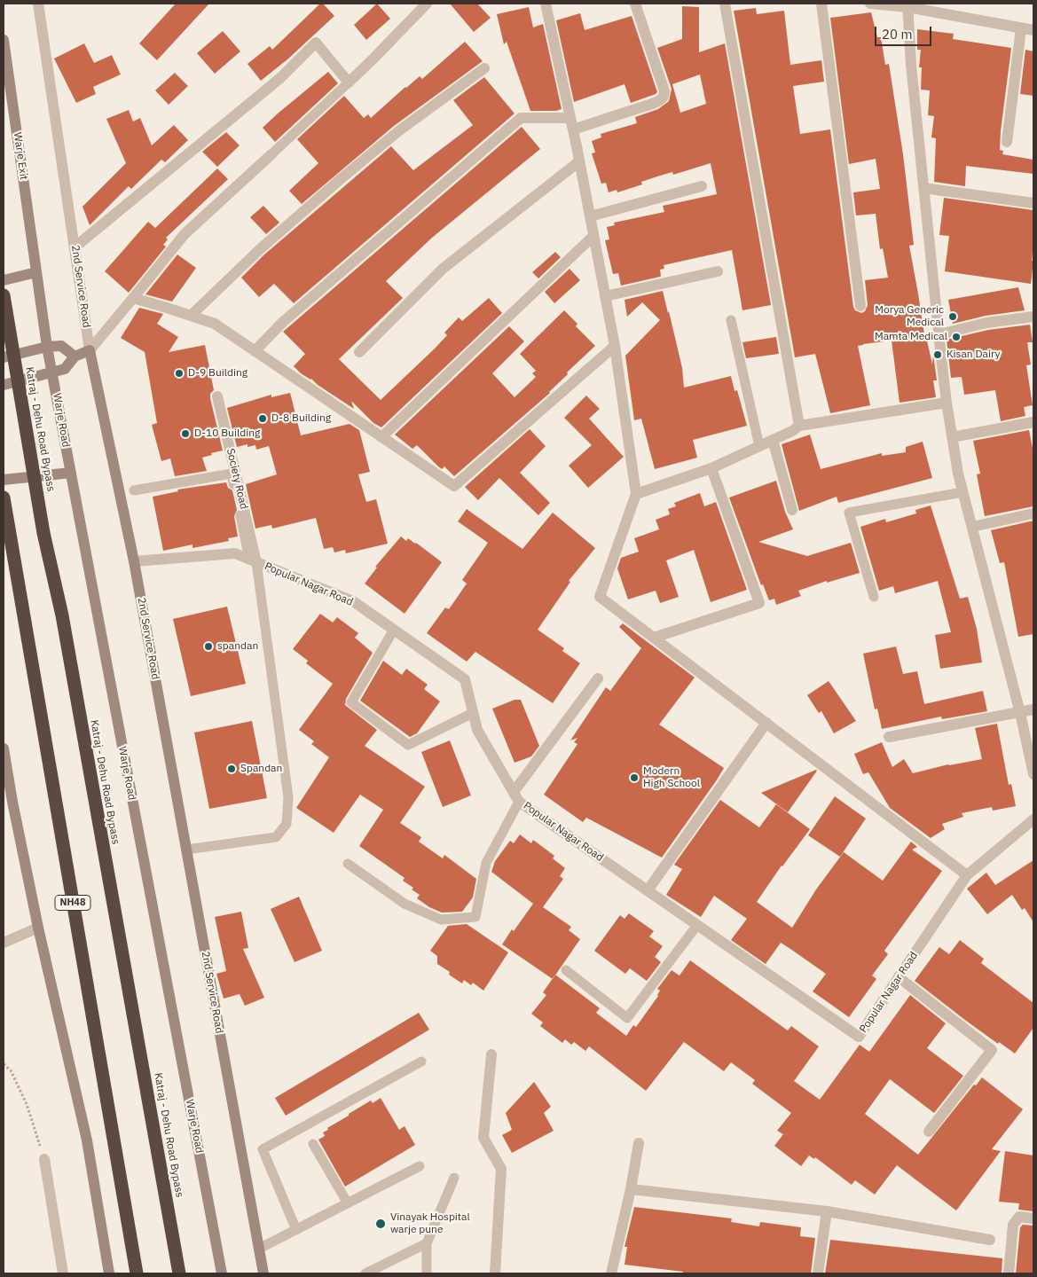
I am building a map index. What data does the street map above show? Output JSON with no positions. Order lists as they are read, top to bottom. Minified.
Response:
{"streets":{"highway":["Katraj - Dehu Road Bypass","NH48"],"street":["Warje Exit","2nd Service Road","Warje Road","Society Road","Popular Nagar Road"]},"crossings":[["Warje Exit","Warje Road"],["2nd Service Road","Popular Nagar Road"],["Society Road","Popular Nagar Road"]],"places":["Morya Generic Medical","Mamta Medical","Kisan Dairy","D-9 Building","D-8 Building","D-10 Building","spandan","Spandan","Modern High School","Vinayak Hospital warje pune"],"scale_bar":"20 m"}
